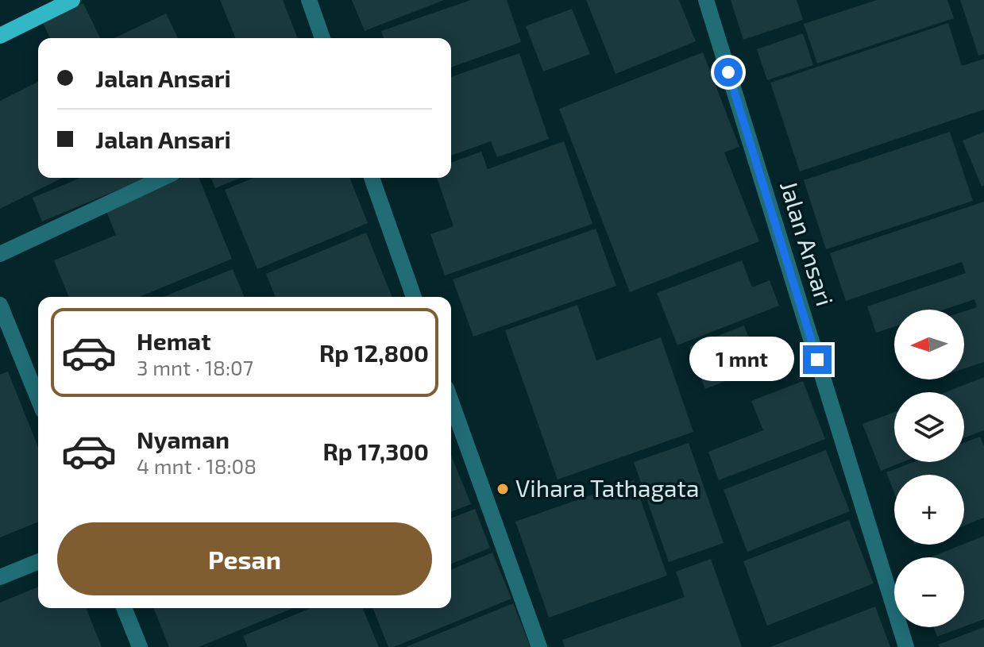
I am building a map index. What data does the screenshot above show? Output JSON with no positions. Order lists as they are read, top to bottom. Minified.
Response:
{"streets":{"street":["Jalan Ansari"]},"places":["Vihara Tathagata"],"north":"left","page":{"banner":["Jalan Ansari","Jalan Ansari"],"list":[{"name":"Hemat","note":"3 mnt · 18:07","value":"Rp 12,800"},{"name":"Nyaman","note":"4 mnt · 18:08","value":"Rp 17,300"}],"map_buttons":["+","−"],"bubble":"1 mnt","buttons":"Pesan"}}
